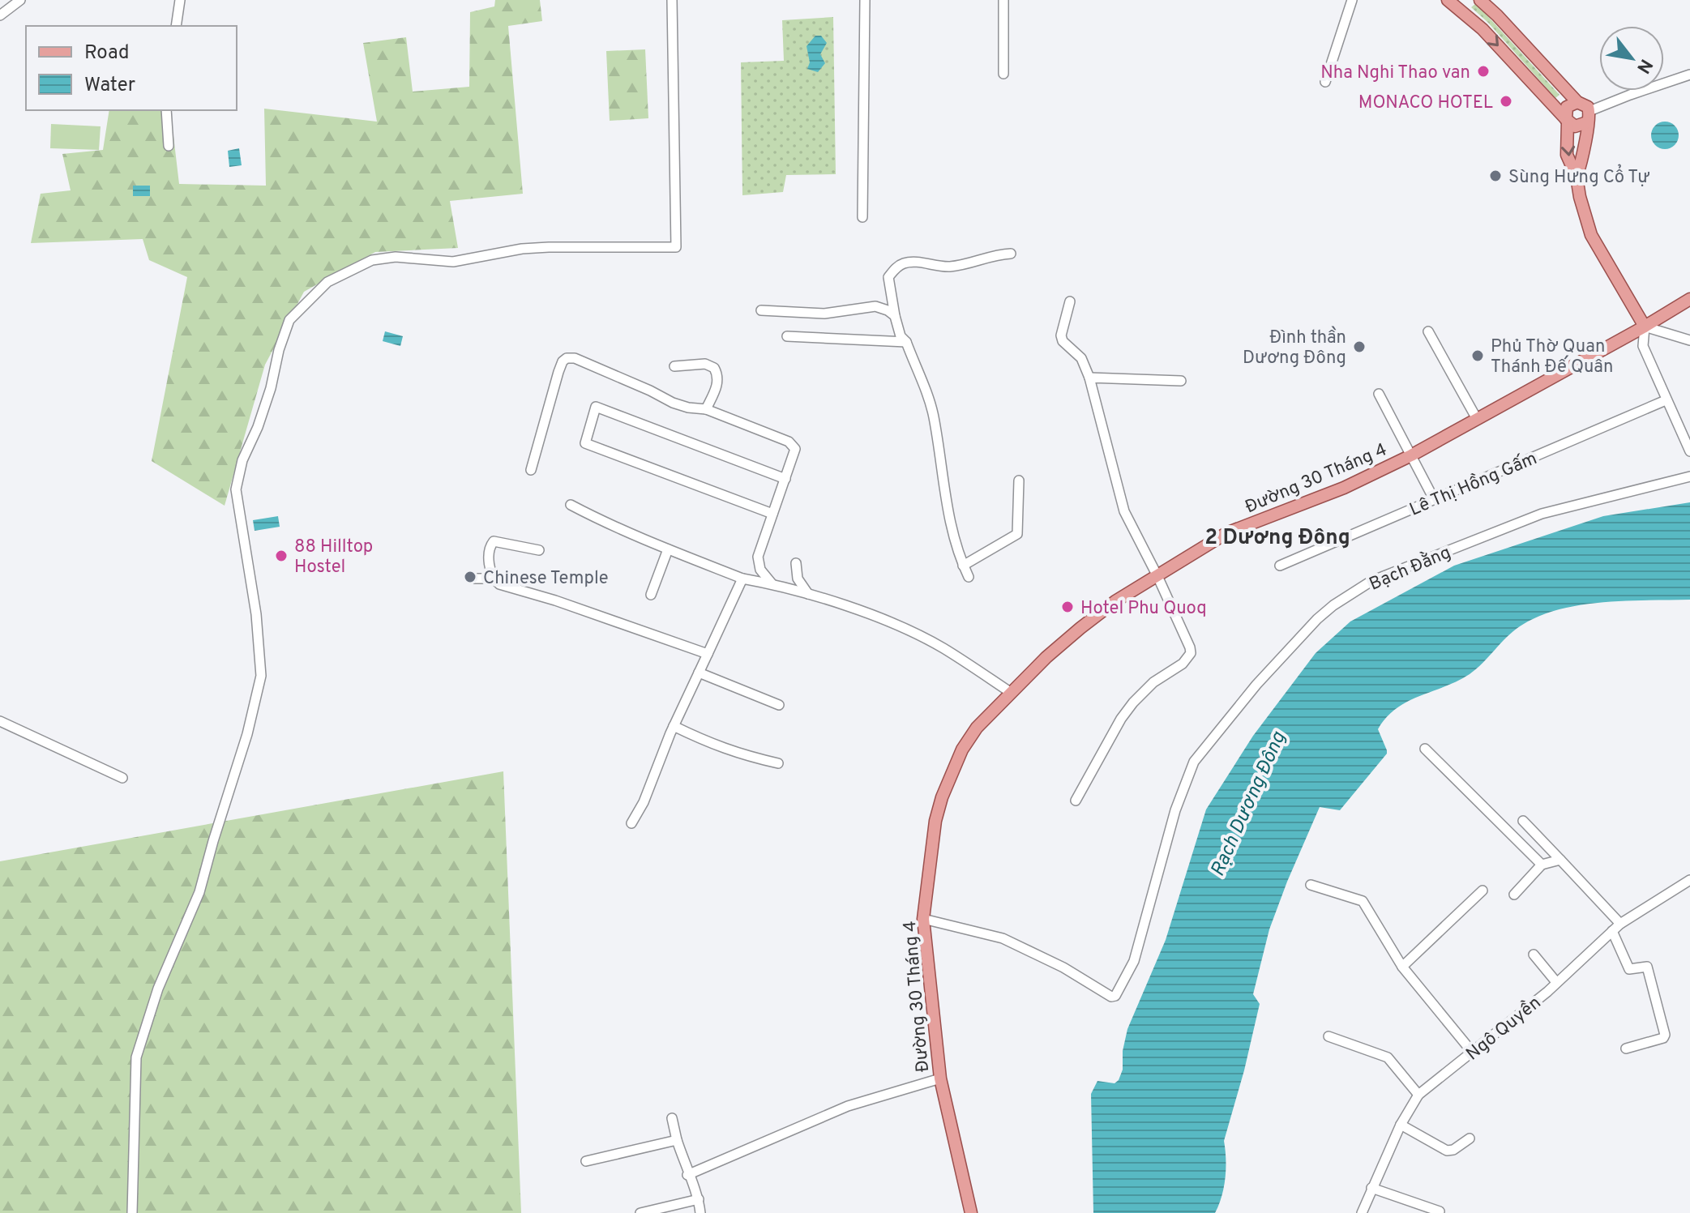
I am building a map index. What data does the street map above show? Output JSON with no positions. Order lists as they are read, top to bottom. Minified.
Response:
{"streets":{"main road":["Đường 30 Tháng 4"],"street":["Lê Thị Hồng Gấm","Bạch Đằng","Ngô Quyền"]},"crossings":[["Đường 30 Tháng 4","Bạch Đằng"]],"districts":["2 Dương Đông"],"water":["Rạch Dương Đông"],"places":["Nha Nghi Thao van","MONACO HOTEL","Sùng Hưng Cổ Tự","Đình thần Dương Đông","Phủ Thờ Quan Thánh Đế Quân","88 Hilltop Hostel","Chinese Temple","Hotel Phu Quoq"],"legend":["Road","Water"],"north":"bottom right"}
